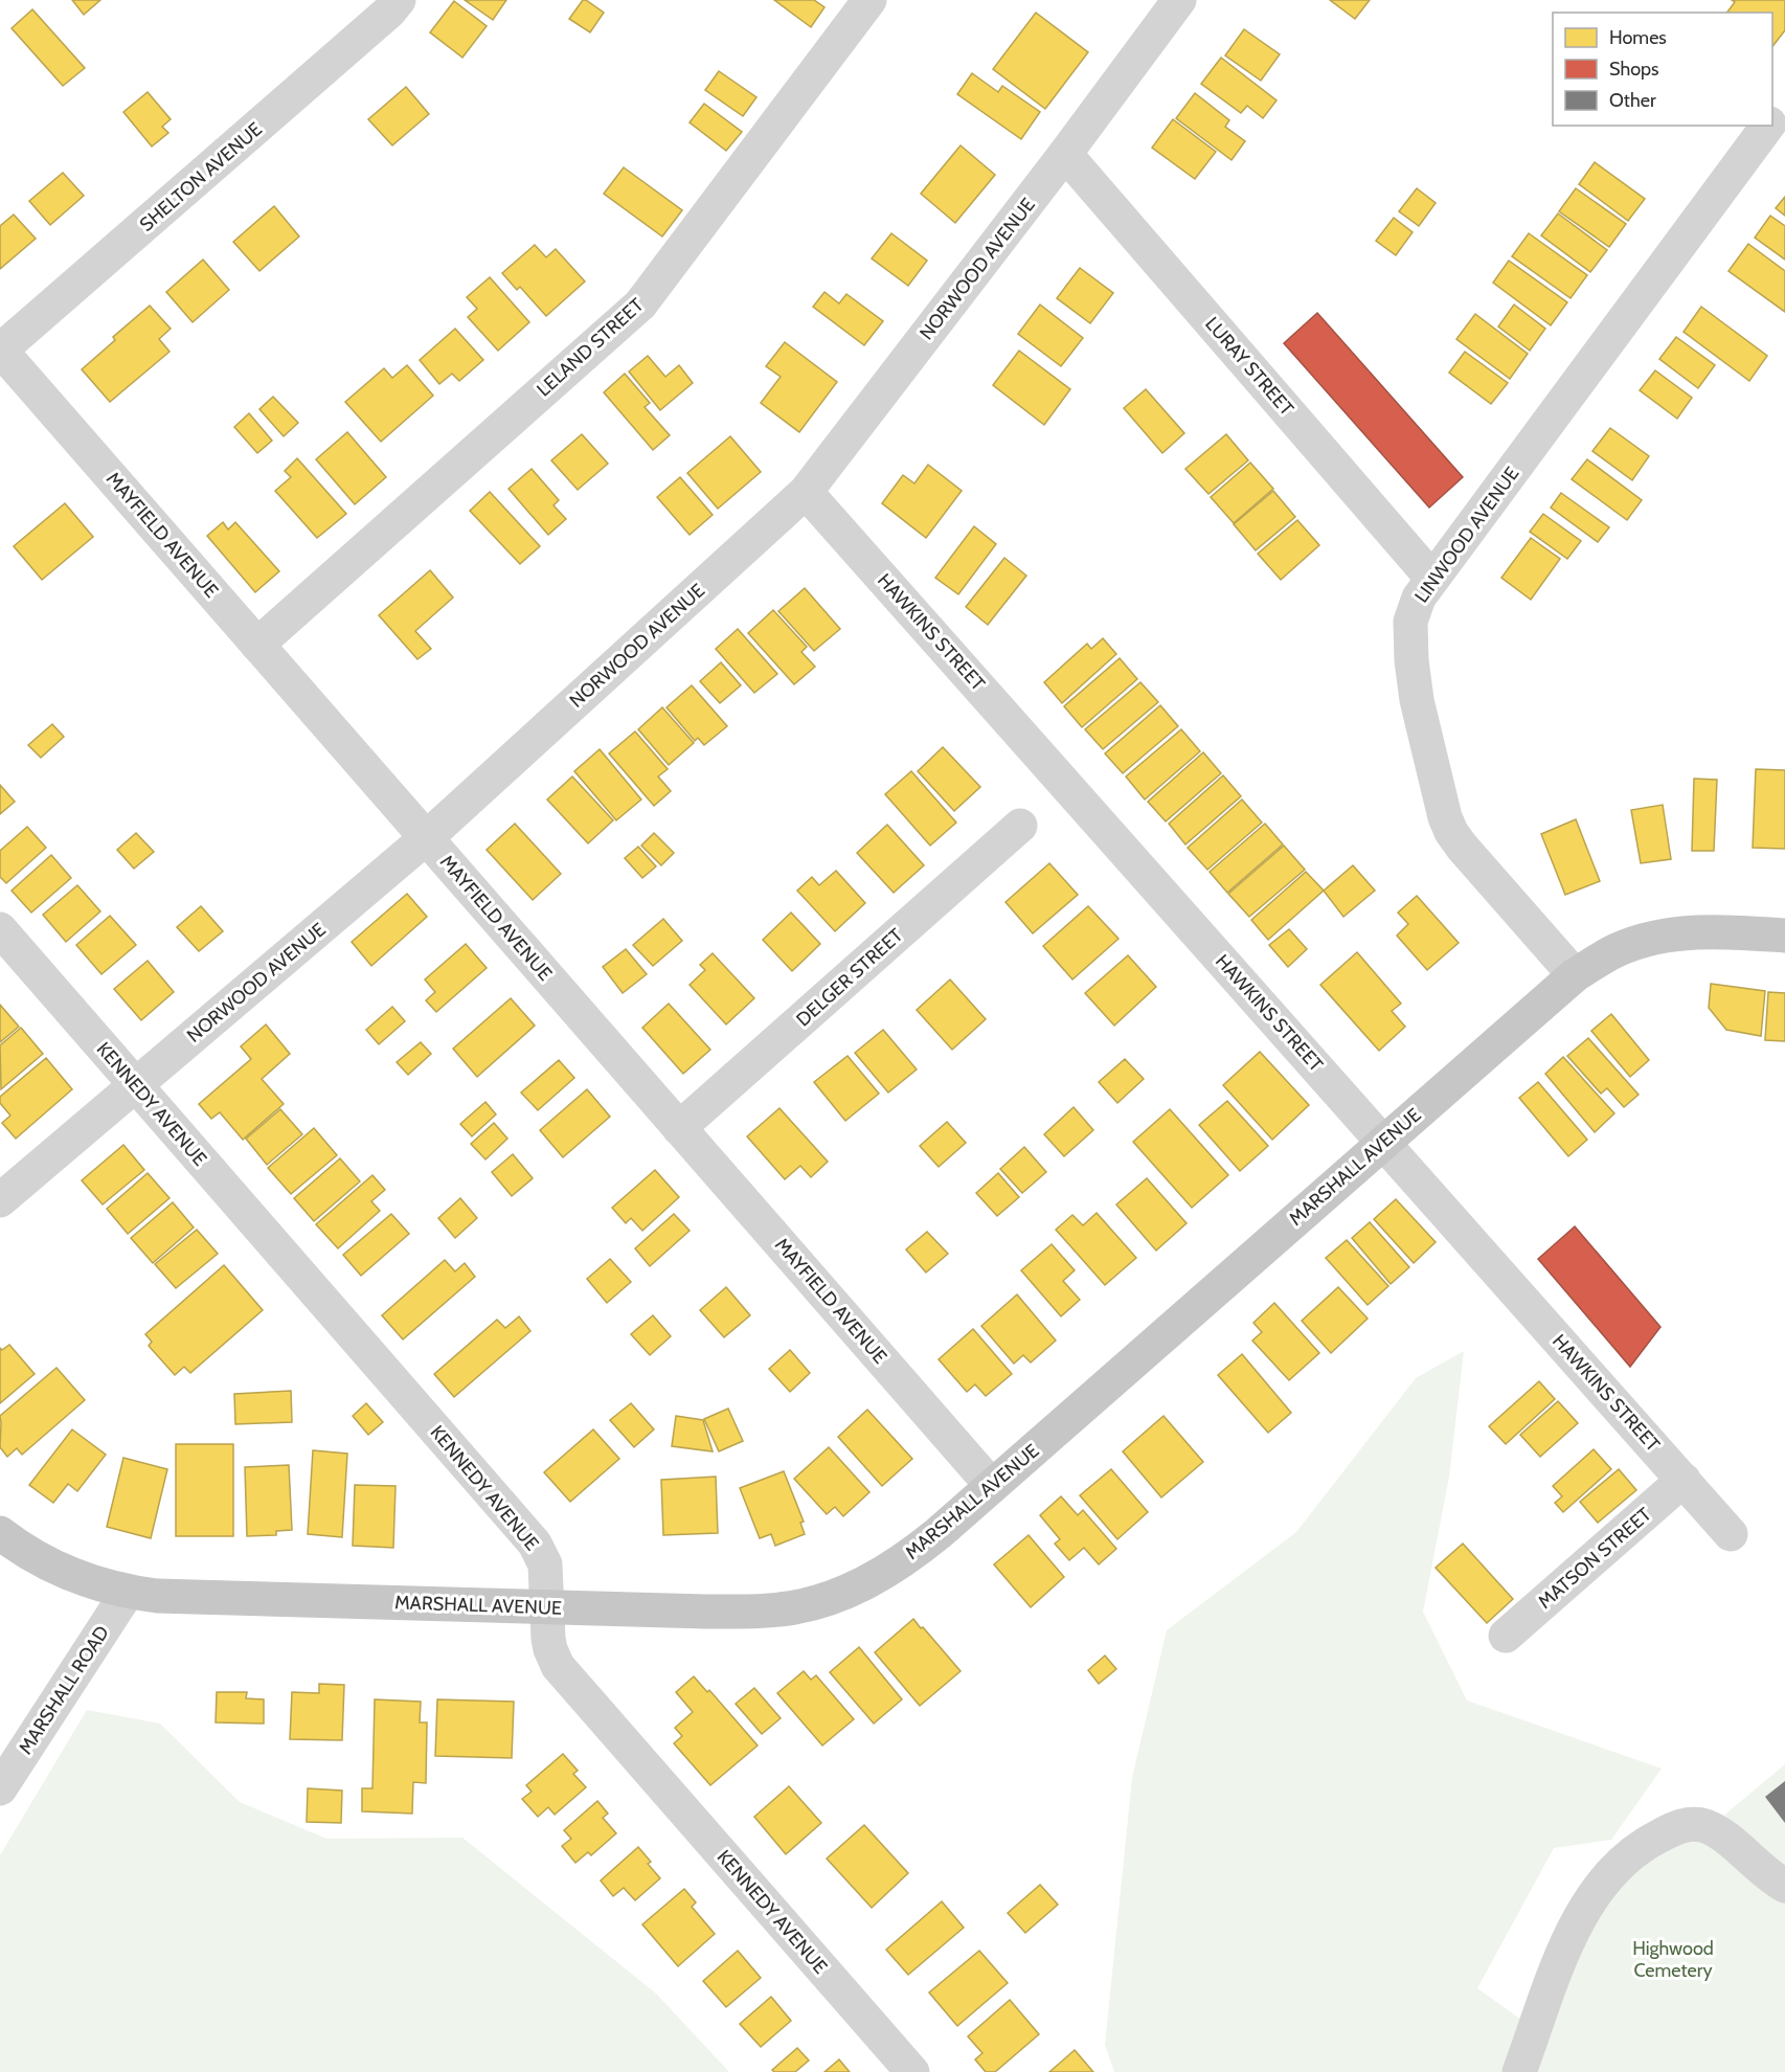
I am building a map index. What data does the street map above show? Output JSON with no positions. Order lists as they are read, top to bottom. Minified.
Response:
{"streets":{"main road":["MARSHALL AVENUE"],"street":["SHELTON AVENUE","NORWOOD AVENUE","LELAND STREET","LURAY STREET","MAYFIELD AVENUE","LINWOOD AVENUE","HAWKINS STREET","DELGER STREET","KENNEDY AVENUE","MATSON STREET","MARSHALL ROAD"]},"crossings":[["SHELTON AVENUE","MAYFIELD AVENUE"],["NORWOOD AVENUE","LURAY STREET"],["NORWOOD AVENUE","MAYFIELD AVENUE"],["NORWOOD AVENUE","HAWKINS STREET"],["NORWOOD AVENUE","KENNEDY AVENUE"],["LELAND STREET","MAYFIELD AVENUE"],["LURAY STREET","LINWOOD AVENUE"],["MAYFIELD AVENUE","DELGER STREET"],["MAYFIELD AVENUE","MARSHALL AVENUE"],["LINWOOD AVENUE","MARSHALL AVENUE"],["HAWKINS STREET","MARSHALL AVENUE"],["HAWKINS STREET","MATSON STREET"],["KENNEDY AVENUE","MARSHALL AVENUE"],["MARSHALL AVENUE","MARSHALL ROAD"]],"parks":["Highwood Cemetery"],"legend":["Homes","Shops","Other"]}
